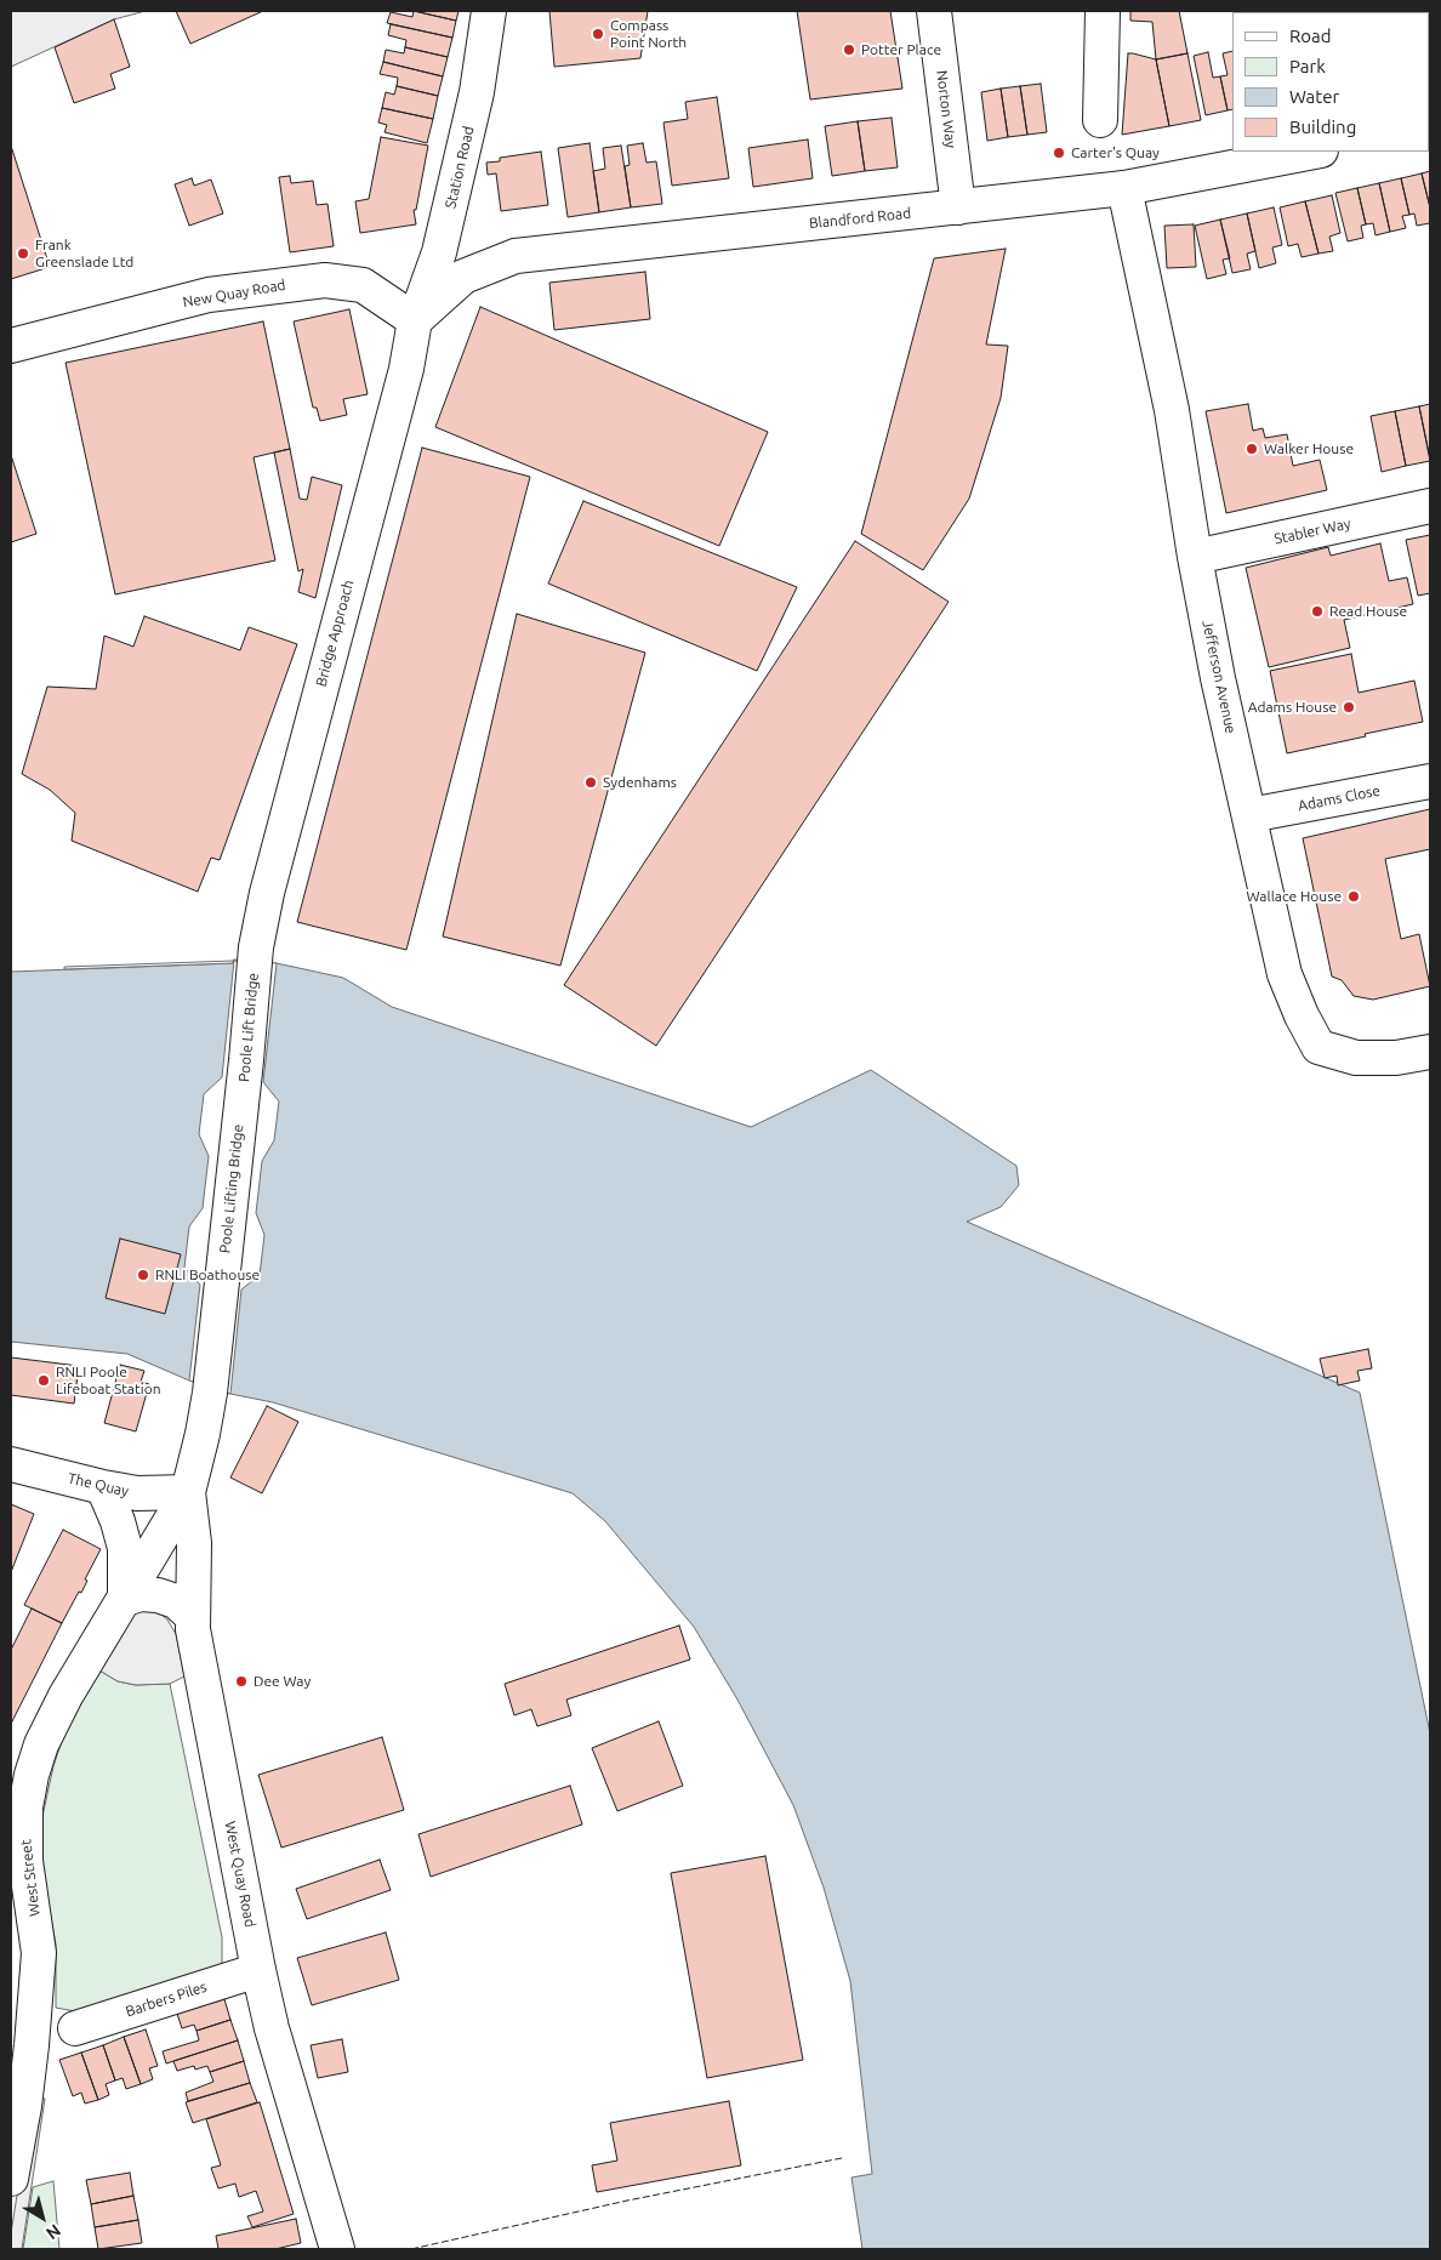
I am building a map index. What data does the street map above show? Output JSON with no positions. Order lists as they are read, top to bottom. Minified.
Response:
{"streets":{"main road":["Norton Way","Station Road","Blandford Road","New Quay Road","Stabler Way","Bridge Approach","Jefferson Avenue","Adams Close","Poole Lift Bridge","Poole Lifting Bridge","The Quay","West Quay Road","West Street","Barbers Piles"]},"crossings":[["Norton Way","Blandford Road"],["Station Road","Blandford Road"],["Station Road","New Quay Road"],["Station Road","Bridge Approach"],["Blandford Road","New Quay Road"],["Blandford Road","Bridge Approach"],["Blandford Road","Jefferson Avenue"],["New Quay Road","Bridge Approach"],["Stabler Way","Jefferson Avenue"],["Bridge Approach","Poole Lift Bridge"],["Jefferson Avenue","Adams Close"],["Poole Lift Bridge","Poole Lifting Bridge"],["Poole Lifting Bridge","The Quay"],["Poole Lifting Bridge","West Quay Road"],["Poole Lifting Bridge","West Street"],["The Quay","West Quay Road"],["The Quay","West Street"],["West Quay Road","West Street"],["West Quay Road","Barbers Piles"]],"places":["Compass Point North","Potter Place","Carter's Quay","Frank Greenslade Ltd","Walker House","Read House","Adams House","Sydenhams","Wallace House","RNLI Boathouse","RNLI Poole Lifeboat Station","Dee Way"],"legend":["Road","Park","Water","Building"],"north":"bottom right"}
